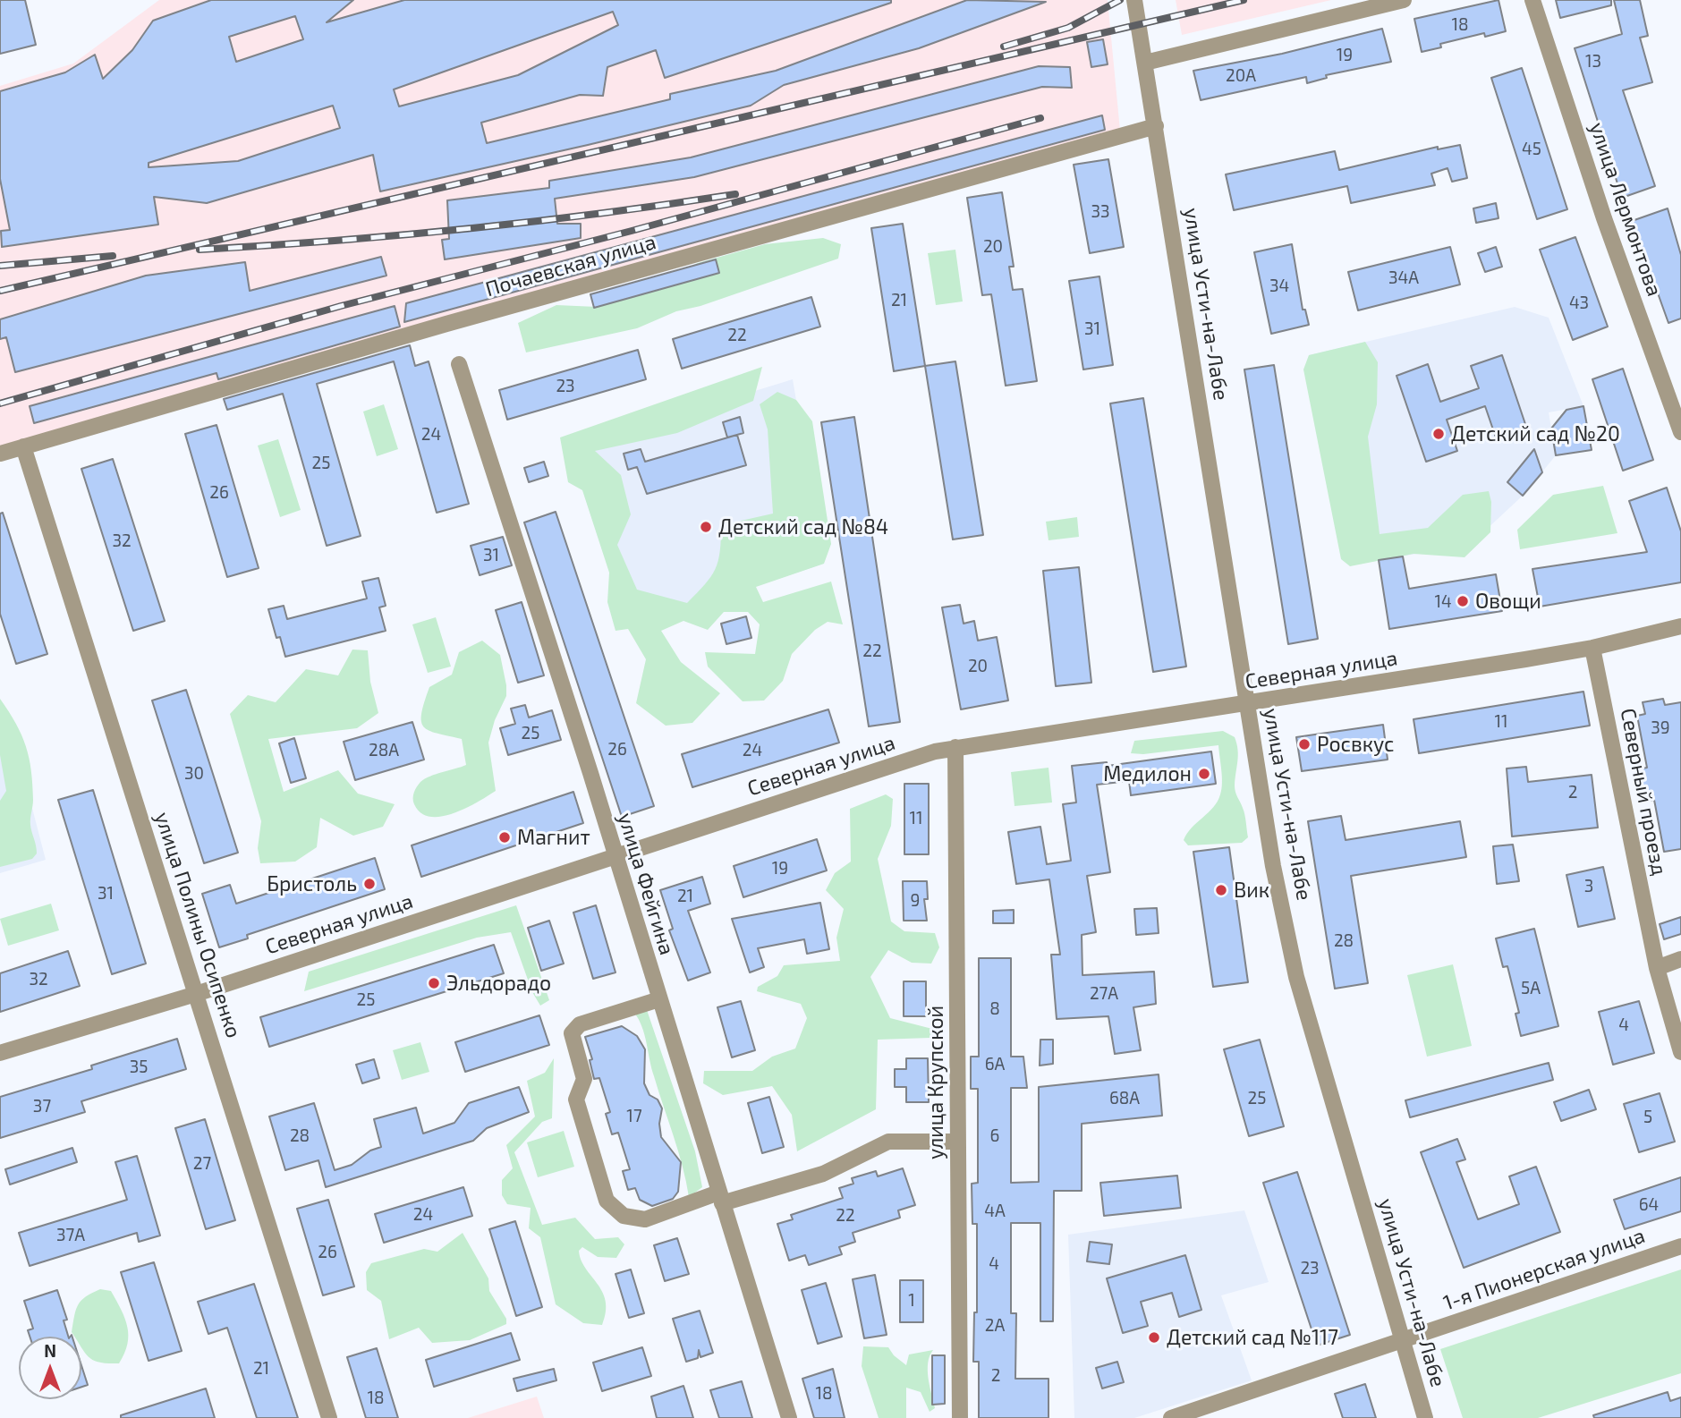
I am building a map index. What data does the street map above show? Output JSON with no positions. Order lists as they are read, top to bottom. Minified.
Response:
{"streets":{"street":["улица Лермонтова","Почаевская улица","улица Усти-на-Лабе","Северная улица","Северный проезд","улица Фейгина","улица Полины Осипенко","улица Крупской","1-я Пионерская улица"]},"crossings":[["Почаевская улица","улица Усти-на-Лабе"],["Почаевская улица","улица Полины Осипенко"],["улица Усти-на-Лабе","Северная улица"],["улица Усти-на-Лабе","1-я Пионерская улица"],["Северная улица","Северный проезд"],["Северная улица","улица Фейгина"],["Северная улица","улица Полины Осипенко"],["Северная улица","улица Крупской"]],"places":["Детский сад №20","Детский сад №84","Овощи","Росвкус","Медилон","Магнит","Бристоль","Вик","Эльдорадо","Детский сад №117"],"house_numbers":["18","19","13","20А","45","33","20","34А","34","21","43","31","22","23","24","25","26","32","31","14","22","20","11","39","25","26","28А","24","30","2","11","19","3","31","21","9","28","32","5А","27А","25","8","4","6А","35","68А","25","37","17","5","28","6","27","64","4А","24","22","37А","26","4","23","1","2А","21","2","18","18"],"north":"top"}
